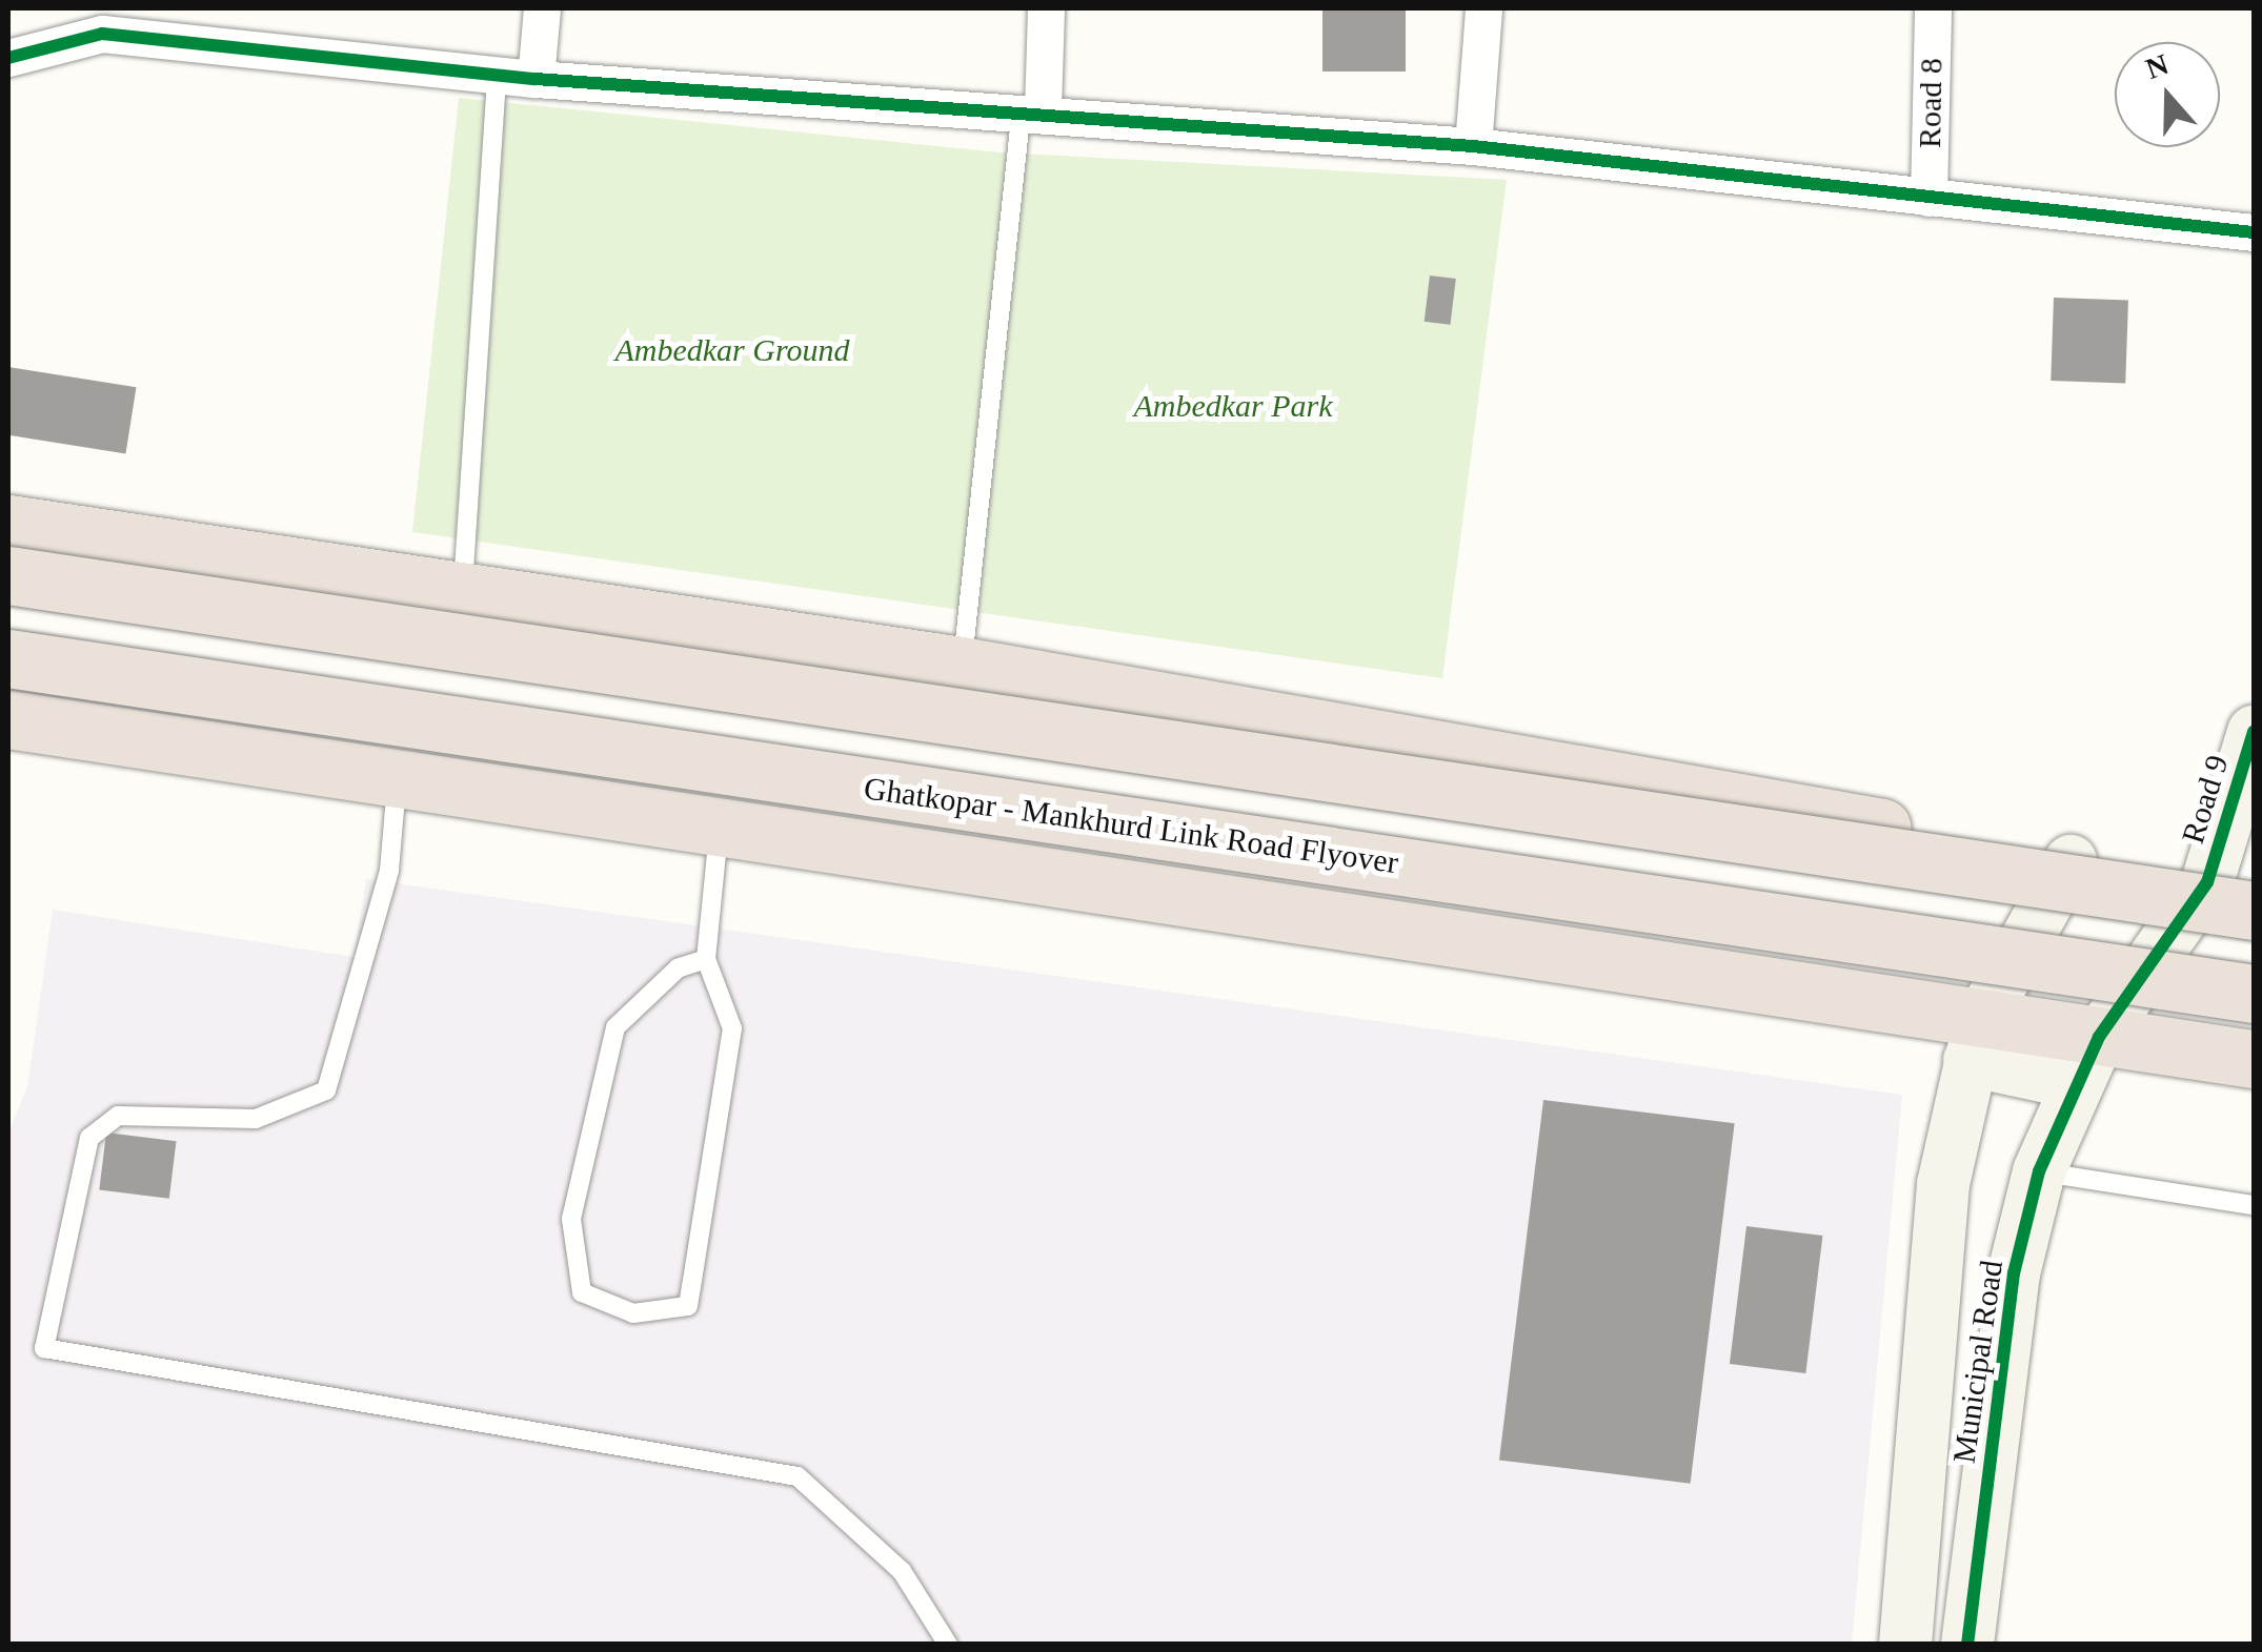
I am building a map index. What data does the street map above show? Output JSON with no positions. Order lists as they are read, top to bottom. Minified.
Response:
{"streets":{"highway":["Ghatkopar - Mankhurd Link Road Flyover"],"street":["Road 8","Road 9","Municipal Road"]},"crossings":[["Road 9","Municipal Road"]],"parks":["Ambedkar Ground","Ambedkar Park"],"north":"top"}
